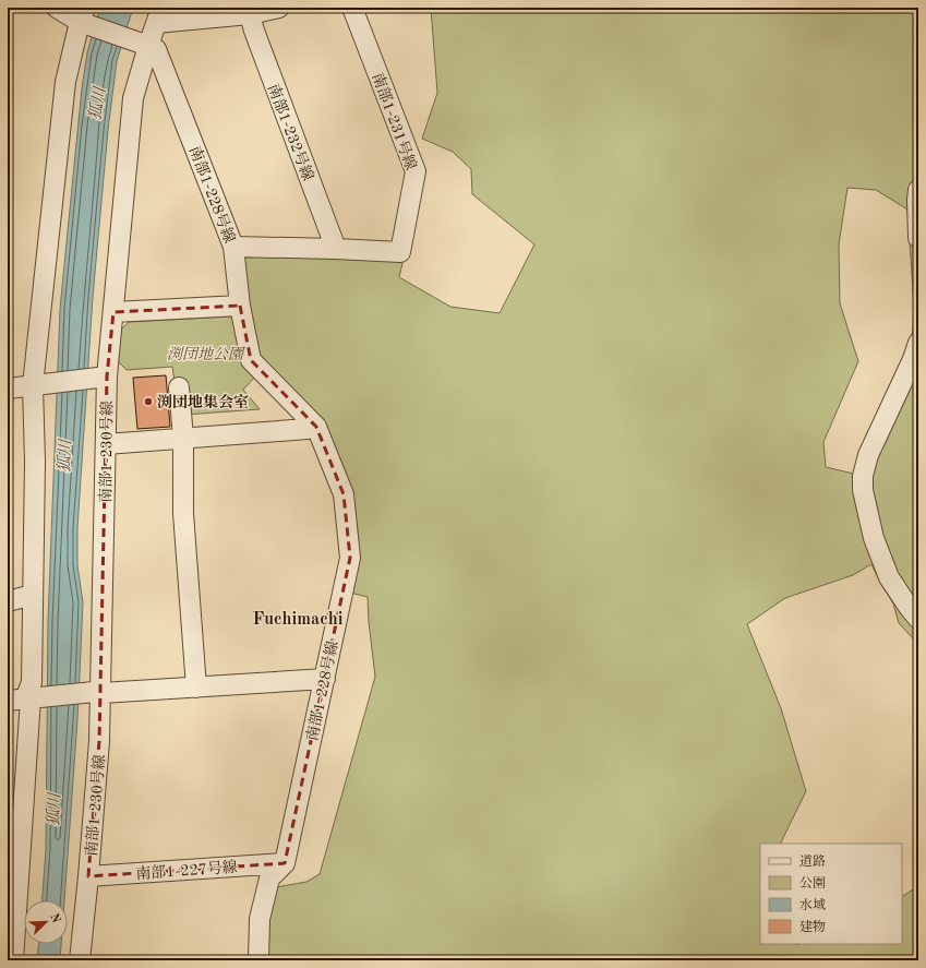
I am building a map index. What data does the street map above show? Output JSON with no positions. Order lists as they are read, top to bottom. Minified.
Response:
{"streets":{"street":["南部1-231号線","南部1-232号線","南部1-228号線","南部1-230号線","南部1-227号線"]},"crossings":[["南部1-231号線","南部1-232号線"],["南部1-231号線","南部1-228号線"],["南部1-228号線","南部1-230号線"],["南部1-228号線","南部1-227号線"],["南部1-230号線","南部1-227号線"]],"districts":["Fuchimachi"],"water":["狐川"],"parks":["渕団地公園"],"places":["渕団地集会室"],"legend":["道路","公園","水域","建物"],"north":"top right"}
